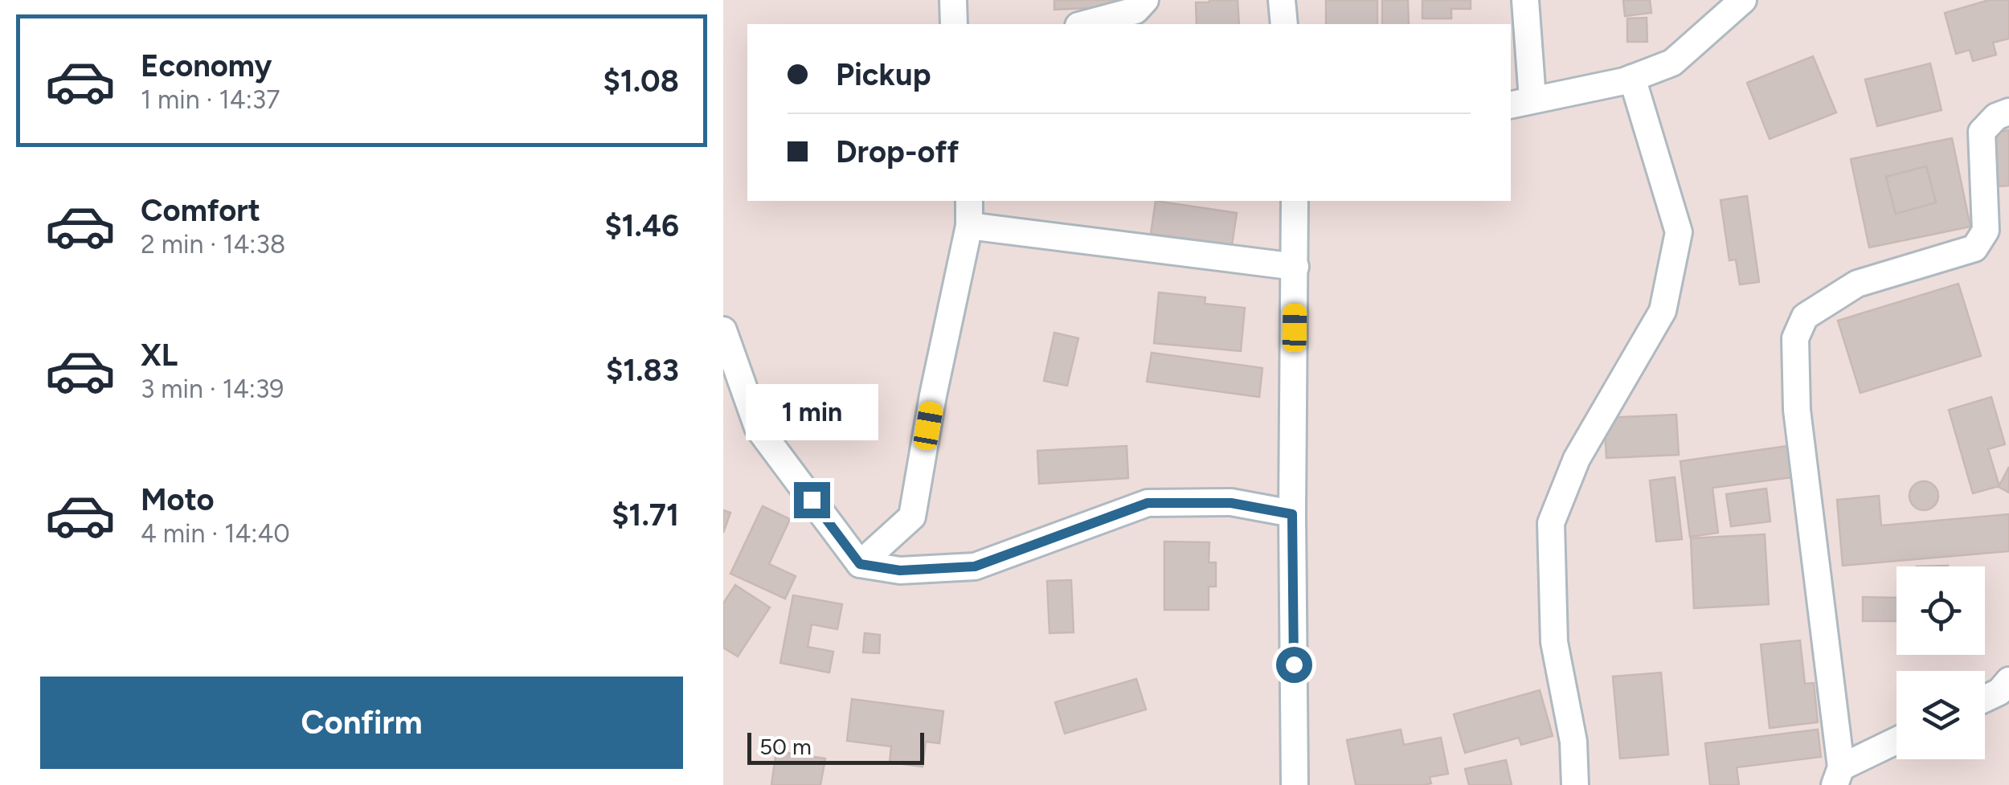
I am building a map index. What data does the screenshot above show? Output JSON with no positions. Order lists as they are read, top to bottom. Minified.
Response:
{"scale_bar":"50 m","page":{"list":[{"name":"Economy","note":"1 min · 14:37","value":"$1.08"},{"name":"Comfort","note":"2 min · 14:38","value":"$1.46"},{"name":"XL","note":"3 min · 14:39","value":"$1.83"},{"name":"Moto","note":"4 min · 14:40","value":"$1.71"}],"banner":["Pickup","Drop-off"],"bubble":"1 min","buttons":"Confirm","scale":"50 m"}}
